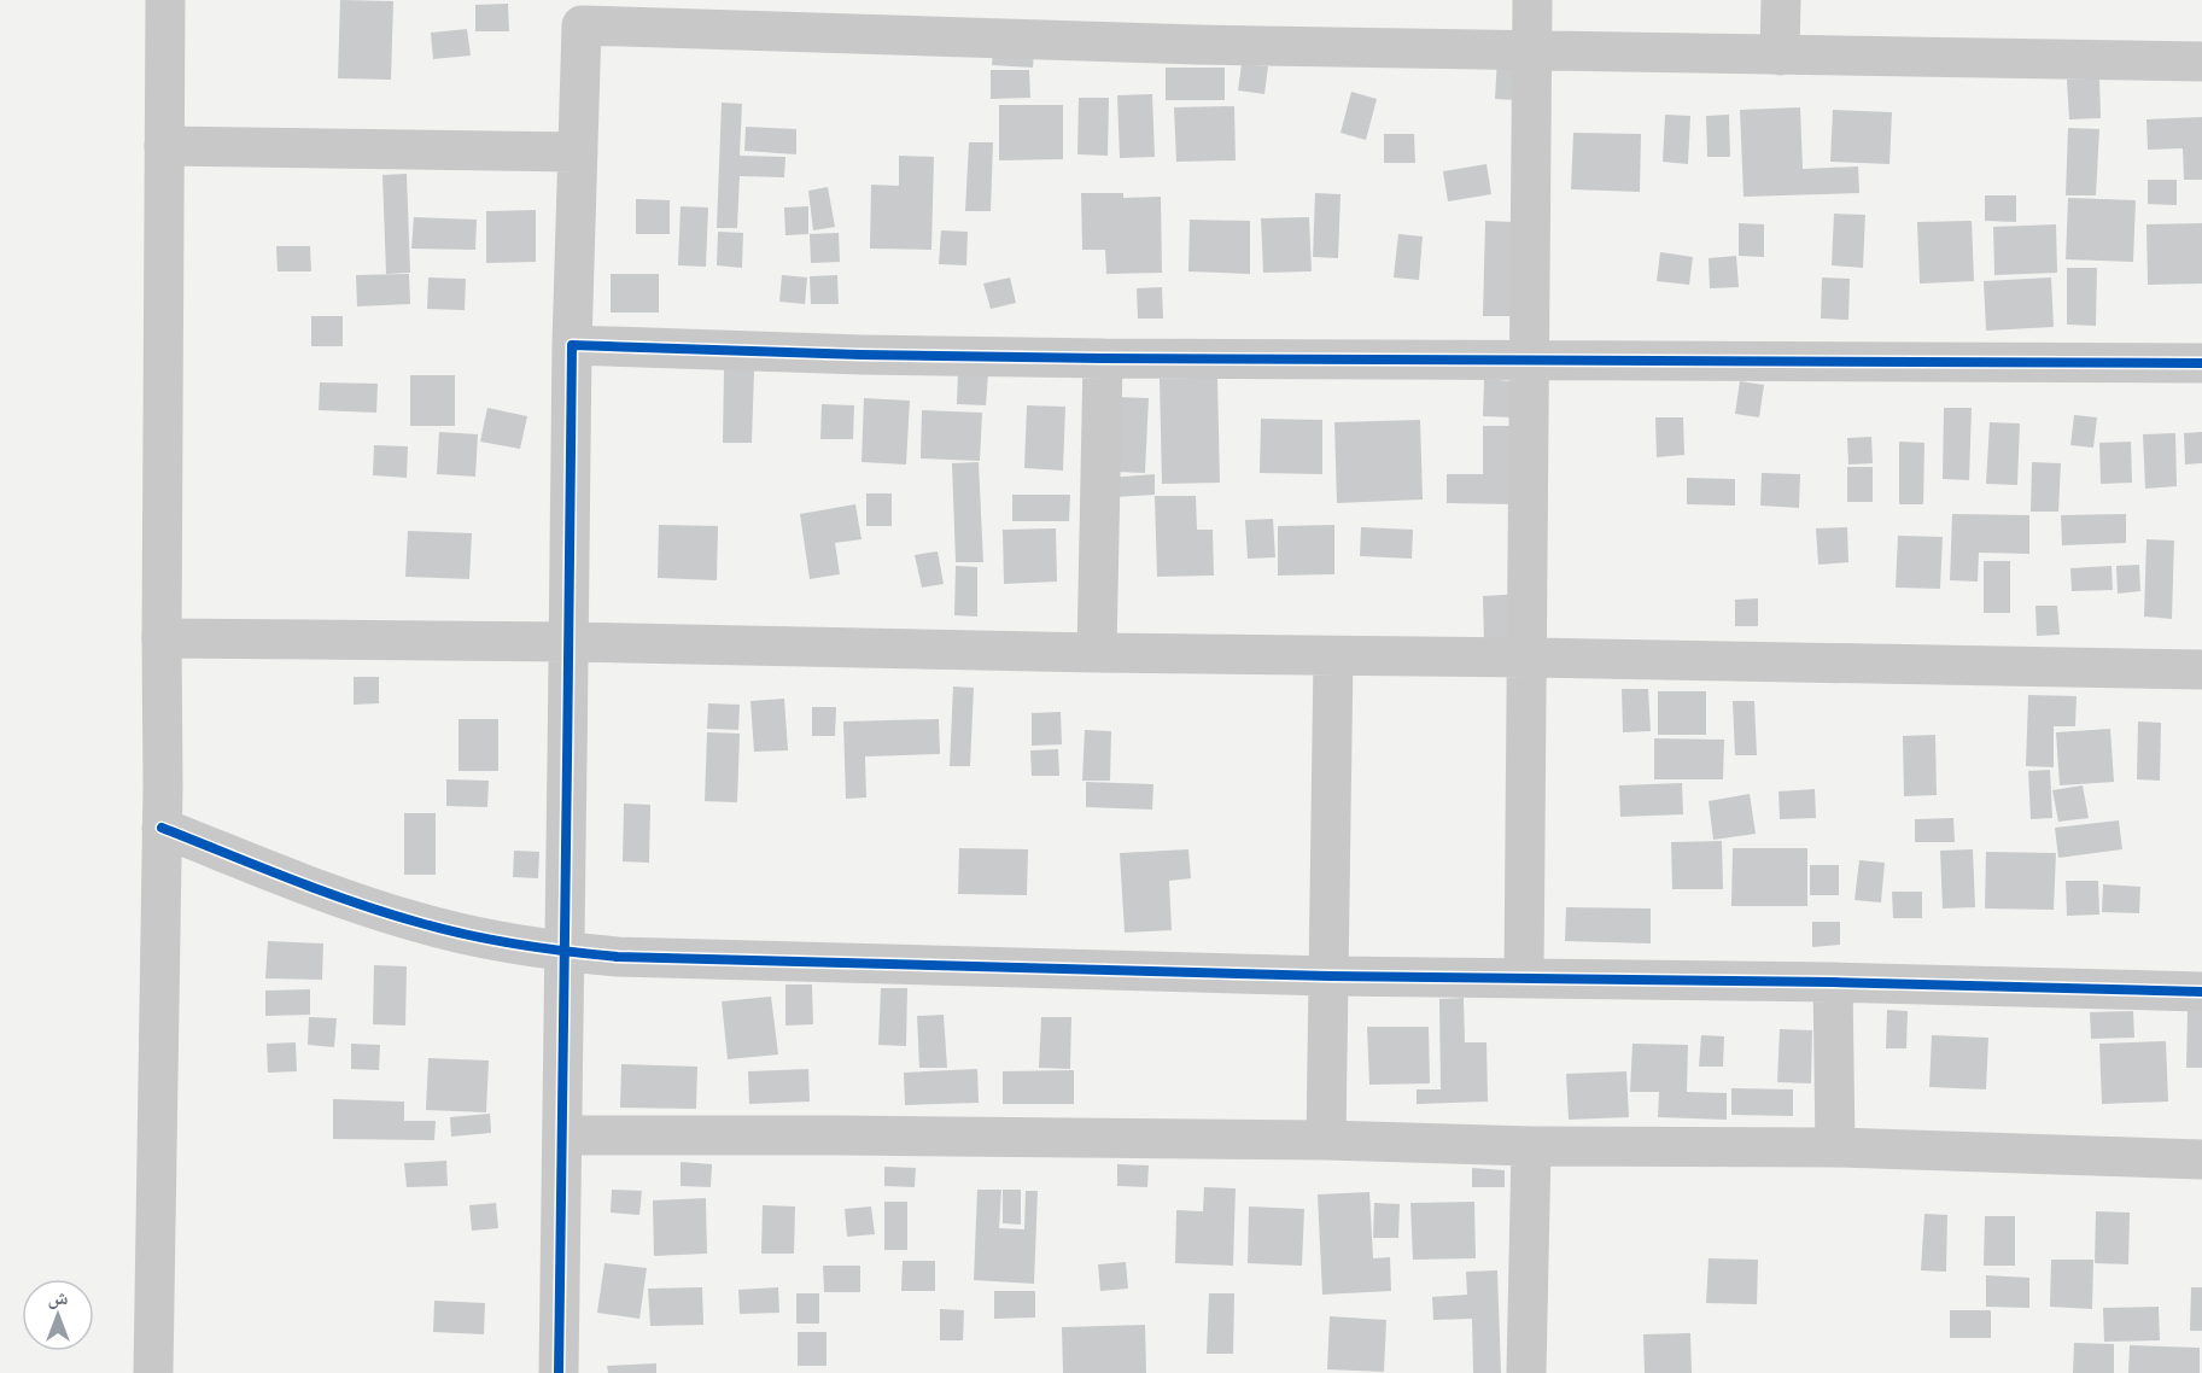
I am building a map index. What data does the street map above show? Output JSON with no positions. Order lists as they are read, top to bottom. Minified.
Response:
{"north":"top"}
